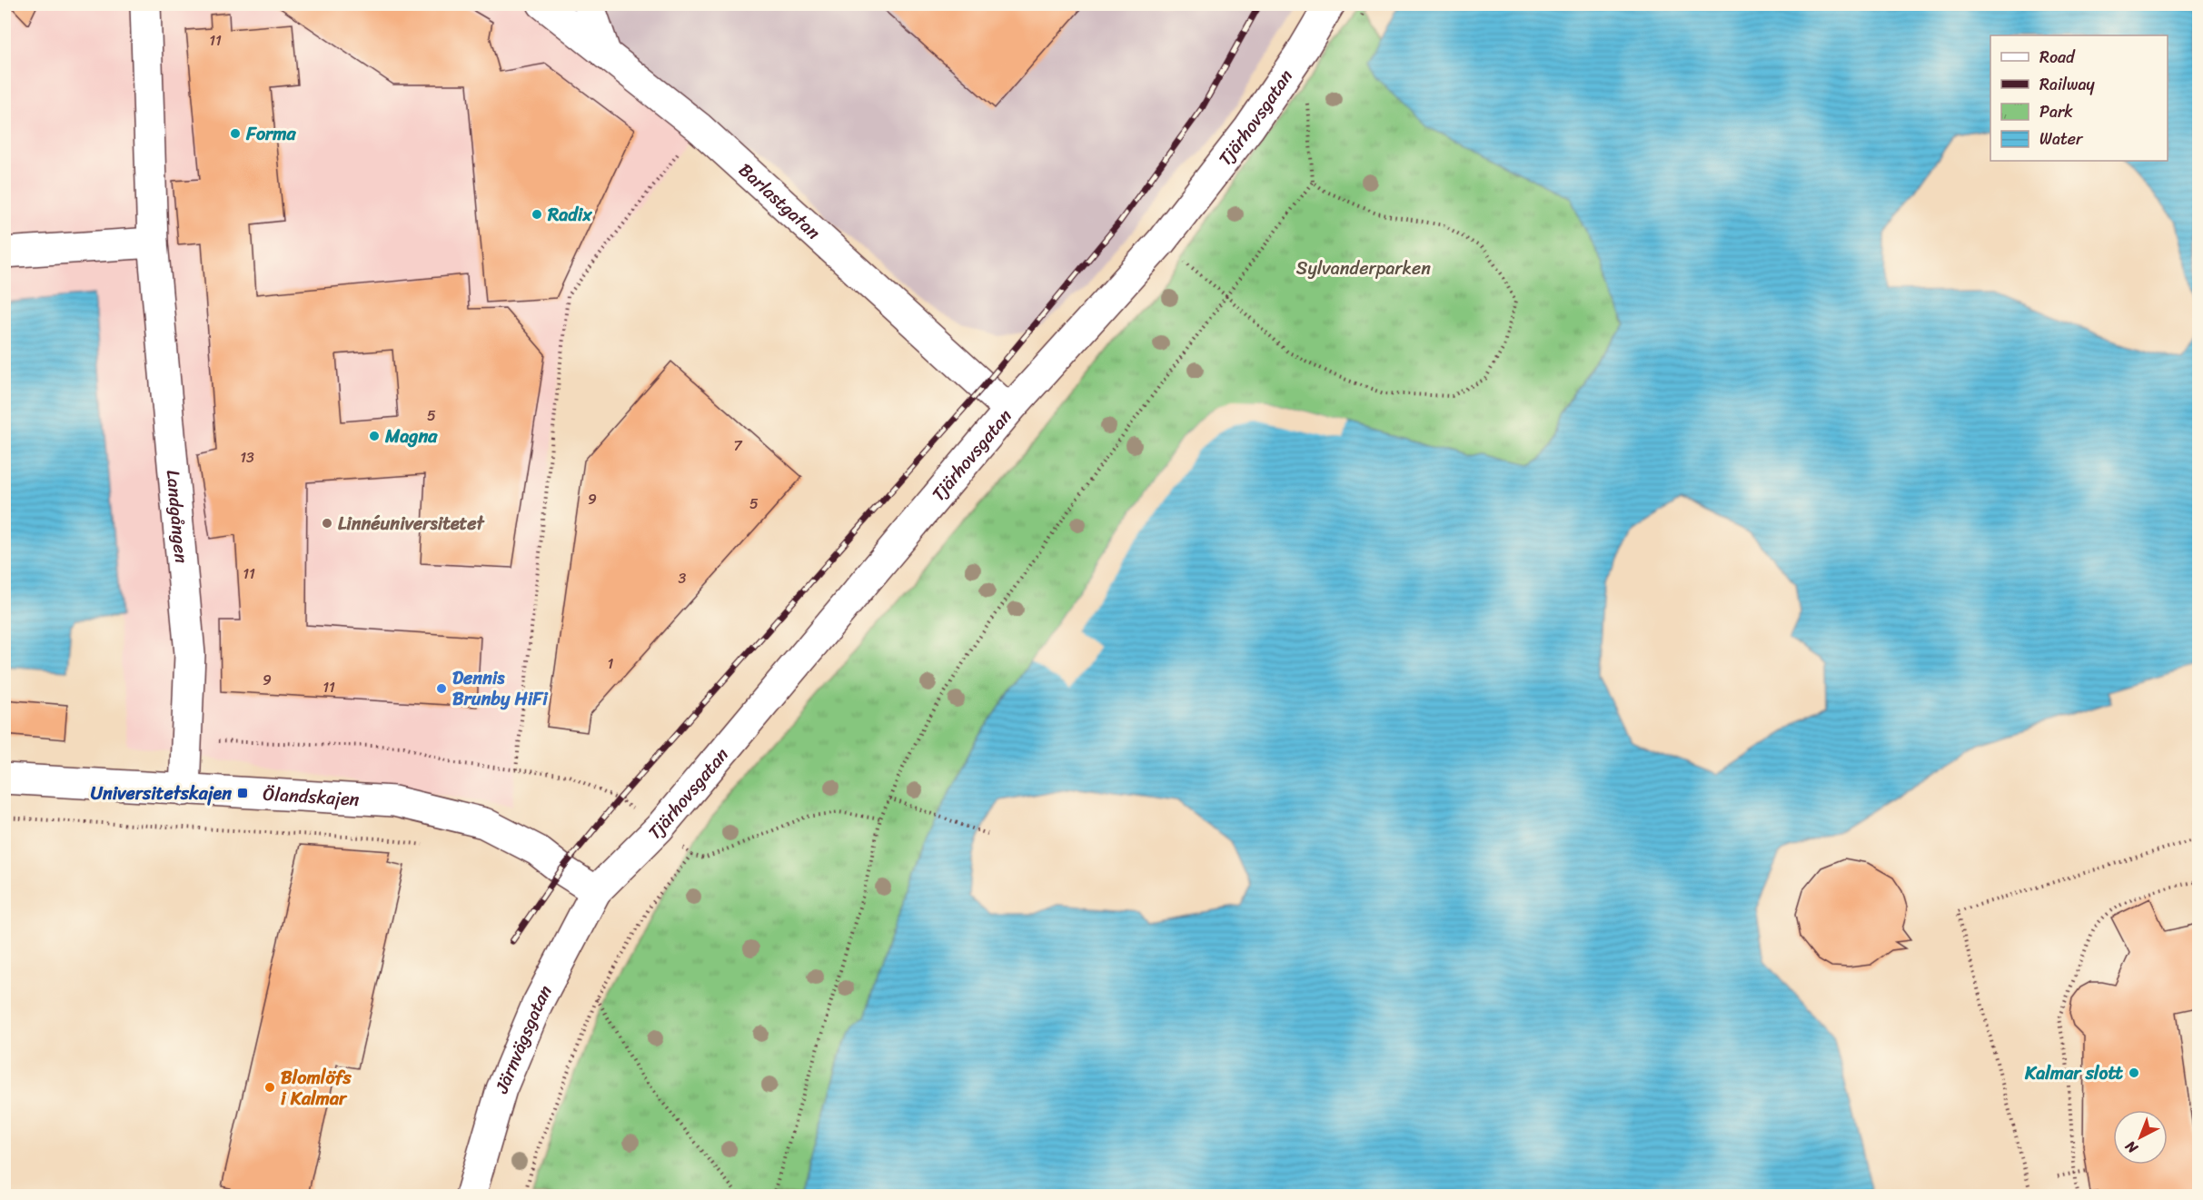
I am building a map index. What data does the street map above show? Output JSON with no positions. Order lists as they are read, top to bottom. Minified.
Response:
{"streets":{"street":["Tjärhovsgatan","Barlastgatan","Landgången","Ölandskajen","Järnvägsgatan"]},"crossings":[["Tjärhovsgatan","Barlastgatan"],["Tjärhovsgatan","Ölandskajen"],["Tjärhovsgatan","Järnvägsgatan"],["Landgången","Ölandskajen"],["Ölandskajen","Järnvägsgatan"]],"parks":["Sylvanderparken"],"places":{"other":["Forma","Radix","Magna","Linnéuniversitetet","Dennis Brunby HiFi","Kalmar slott","Blomlöfs i Kalmar"],"transit":["Universitetskajen"]},"house_numbers":["11","5","7","13","9","5","11","3","1","9","11"],"legend":["Road","Railway","Park","Water"],"north":"bottom left"}
